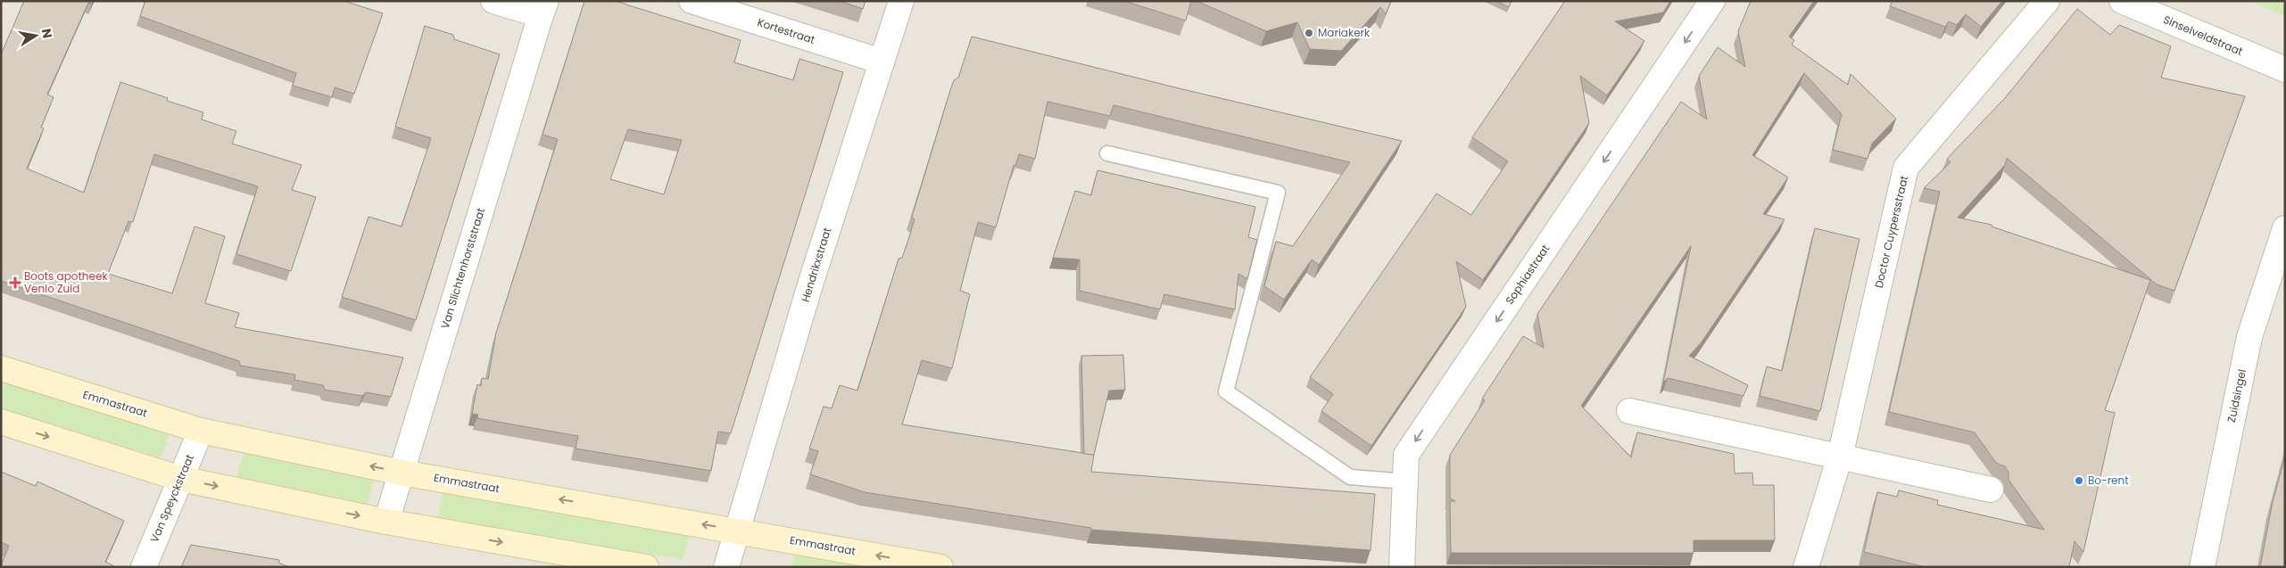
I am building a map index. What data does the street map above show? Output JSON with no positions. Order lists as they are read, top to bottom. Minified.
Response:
{"streets":{"street":["Kortestraat","Sinselveldstraat","Doctor Cuypersstraat","Hendrikxstraat","Van Slichtenhorststraat","Sophiastraat","Zuidsingel","Emmastraat","Van Speyckstraat"]},"crossings":[["Kortestraat","Hendrikxstraat"],["Hendrikxstraat","Emmastraat"],["Van Slichtenhorststraat","Emmastraat"],["Emmastraat","Van Speyckstraat"]],"one_way":["Sophiastraat"],"places":{"other":["Mariakerk","Bo-rent"],"health":["Boots apotheek Venlo Zuid"]},"north":"right"}
